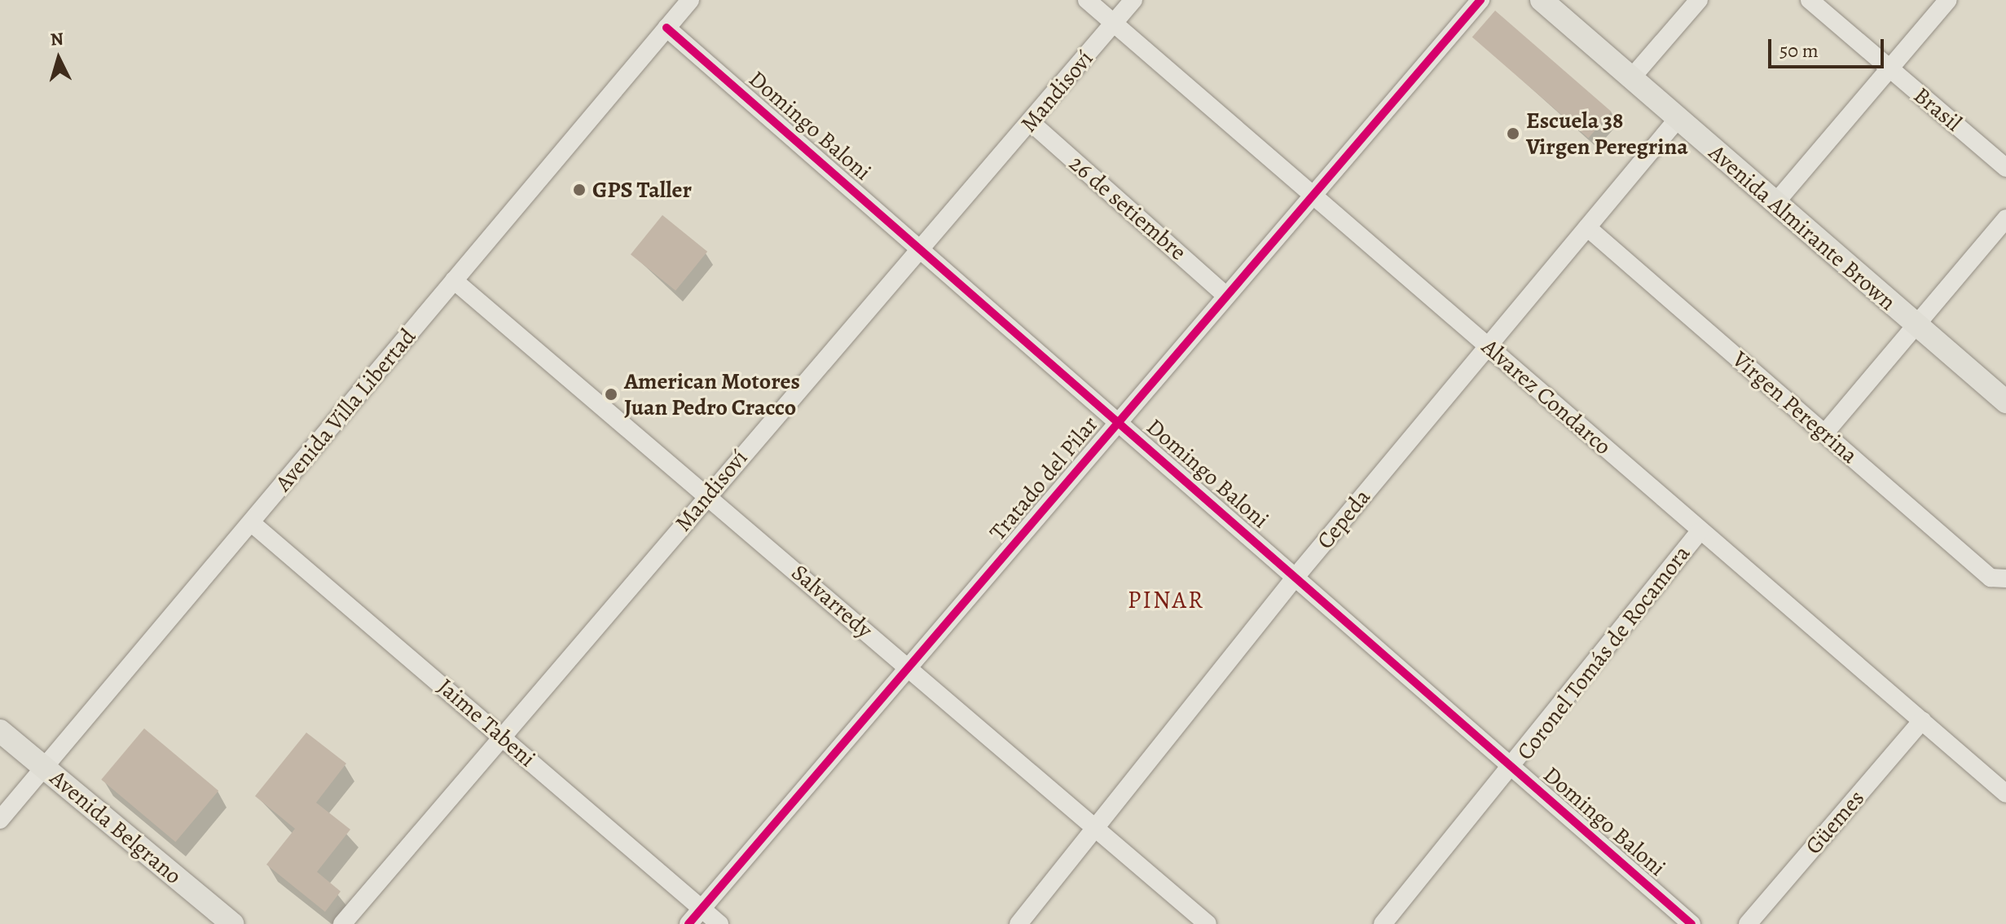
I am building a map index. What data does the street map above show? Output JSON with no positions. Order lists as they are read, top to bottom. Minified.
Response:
{"streets":{"main road":["Avenida Almirante Brown","Avenida Belgrano"],"street":["Mandisoví","Brasil","Domingo Baloni","26 de setiembre","Alvarez Condarco","Virgen Peregrina","Avenida Villa Libertad","Tratado del Pilar","Cepeda","Salvarredy","Coronel Tomás de Rocamora","Jaime Tabeni","Güemes"]},"crossings":[["Mandisoví","Domingo Baloni"],["Mandisoví","26 de setiembre"],["Mandisoví","Alvarez Condarco"],["Mandisoví","Salvarredy"],["Mandisoví","Jaime Tabeni"],["Domingo Baloni","Avenida Villa Libertad"],["Domingo Baloni","Tratado del Pilar"],["Domingo Baloni","Cepeda"],["Domingo Baloni","Coronel Tomás de Rocamora"],["26 de setiembre","Tratado del Pilar"],["Avenida Almirante Brown","Cepeda"],["Alvarez Condarco","Tratado del Pilar"],["Alvarez Condarco","Cepeda"],["Alvarez Condarco","Coronel Tomás de Rocamora"],["Alvarez Condarco","Güemes"],["Virgen Peregrina","Cepeda"],["Avenida Villa Libertad","Salvarredy"],["Avenida Villa Libertad","Jaime Tabeni"],["Avenida Villa Libertad","Avenida Belgrano"],["Tratado del Pilar","Salvarredy"],["Tratado del Pilar","Jaime Tabeni"],["Cepeda","Salvarredy"]],"districts":["PINAR"],"places":["Escuela 38 Virgen Peregrina","GPS Taller","American Motores Juan Pedro Cracco"],"scale_bar":"50 m","north":"top"}
